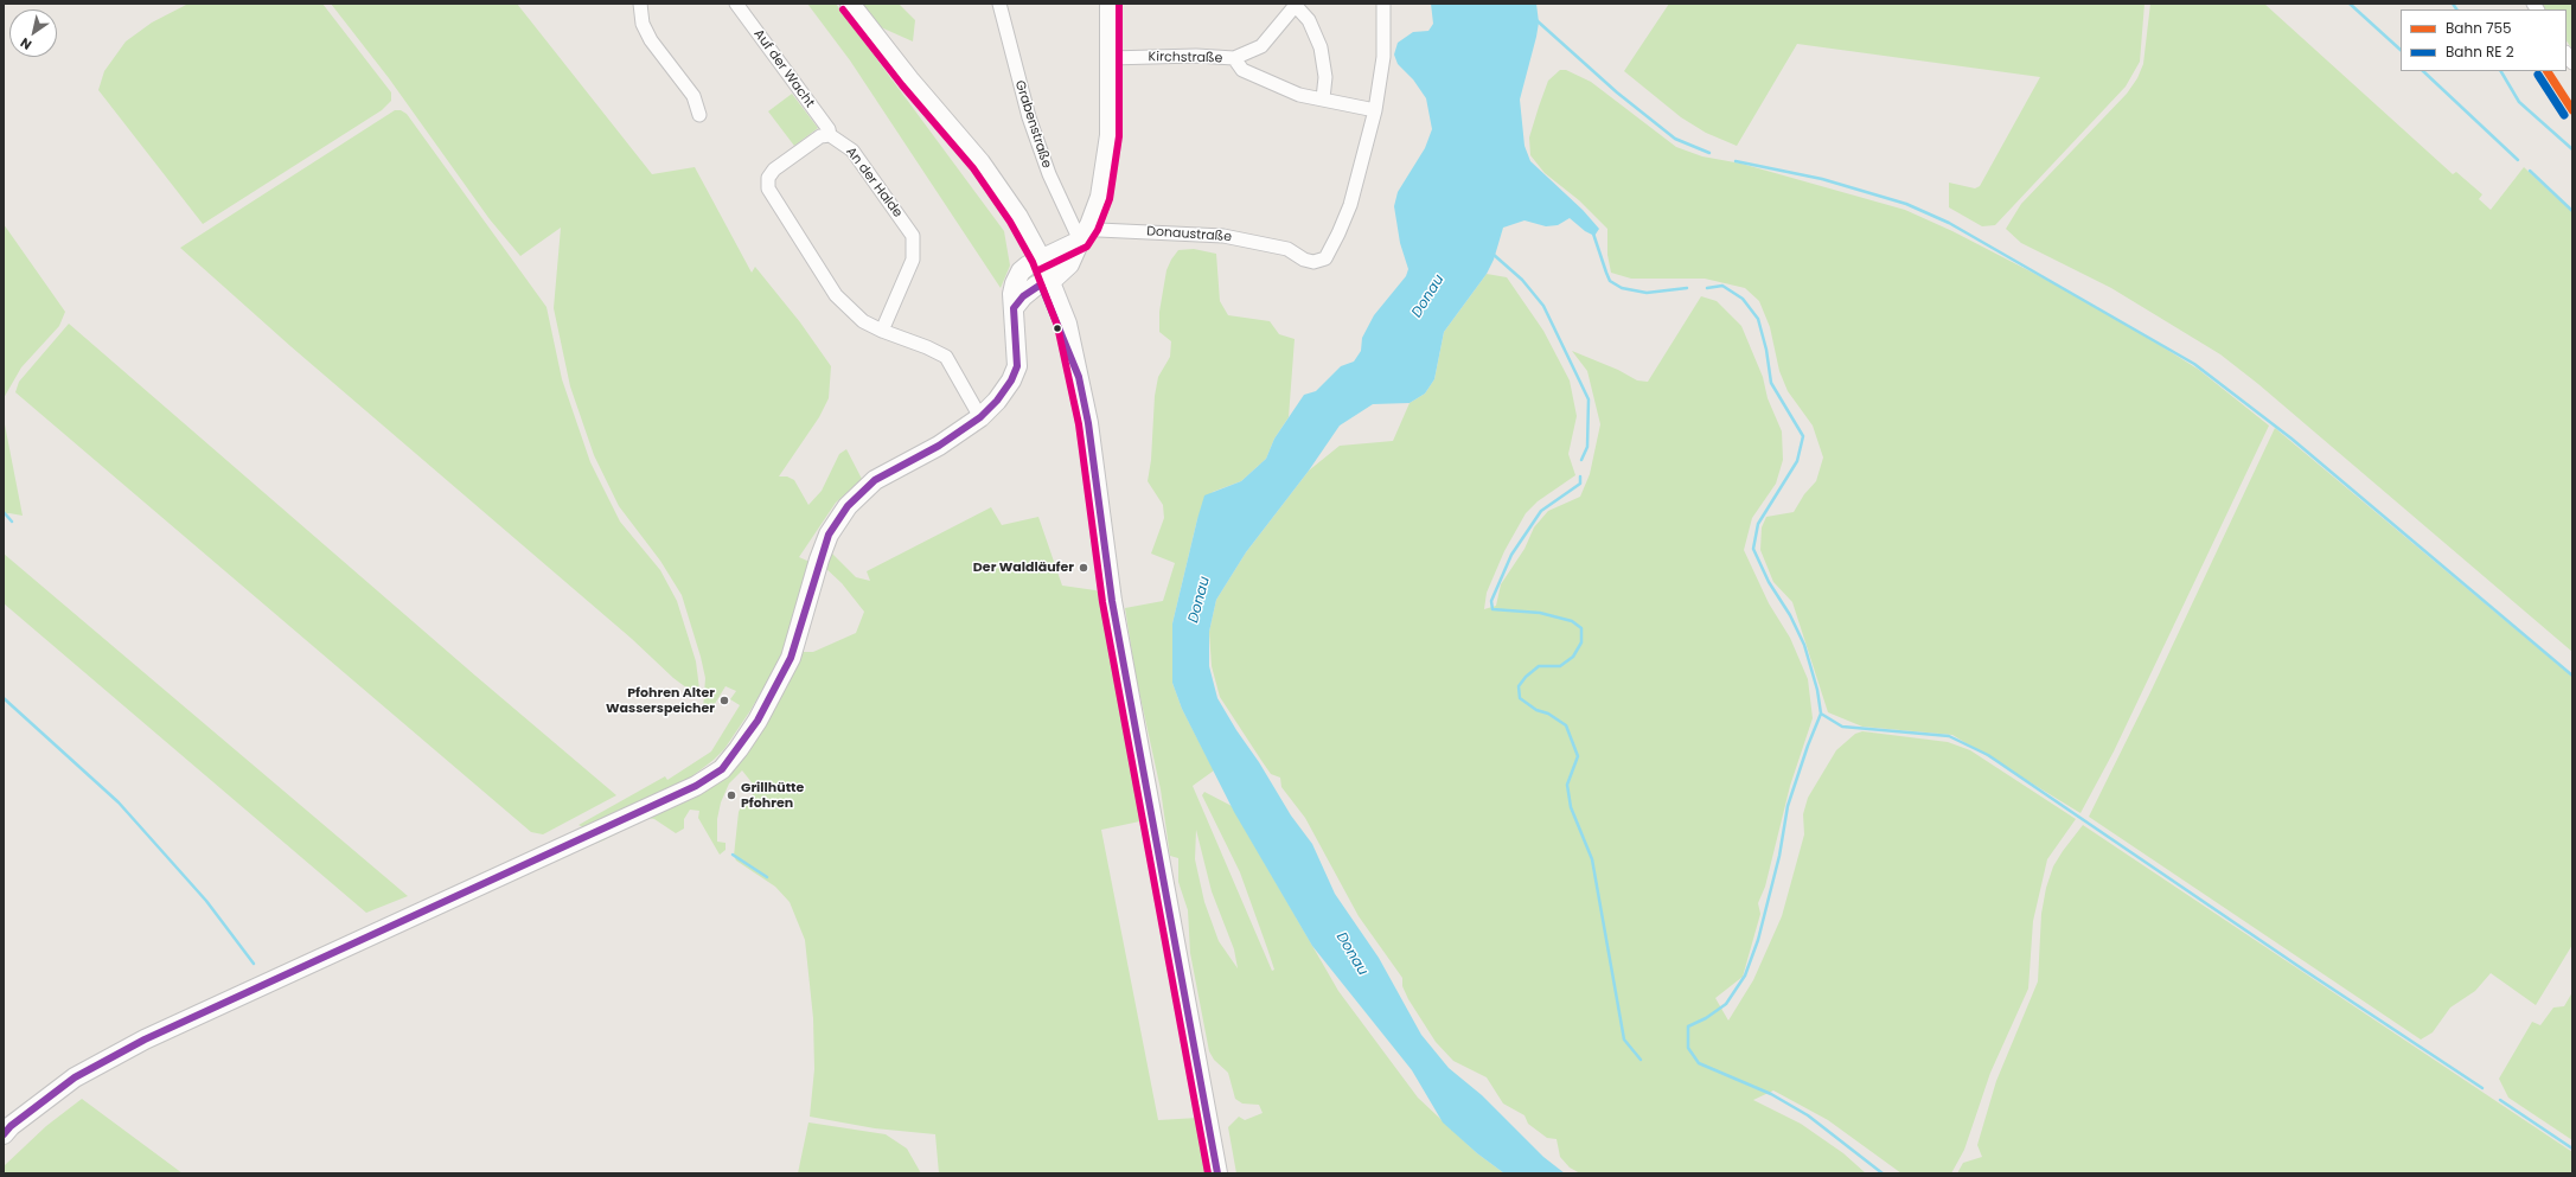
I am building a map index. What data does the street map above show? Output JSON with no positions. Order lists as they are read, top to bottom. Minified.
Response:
{"streets":{"street":["Kirchstraße","Auf der Wacht","Grabenstraße","An der Halde","Donaustraße"]},"crossings":[["Auf der Wacht","An der Halde"],["Grabenstraße","Donaustraße"]],"water":["Donau"],"places":["Der Waldläufer","Pfohren Alter Wasserspeicher","Grillhütte Pfohren"],"lines":["rail line 755"],"legend":["Bahn 755","Bahn RE 2"],"north":"bottom left"}
